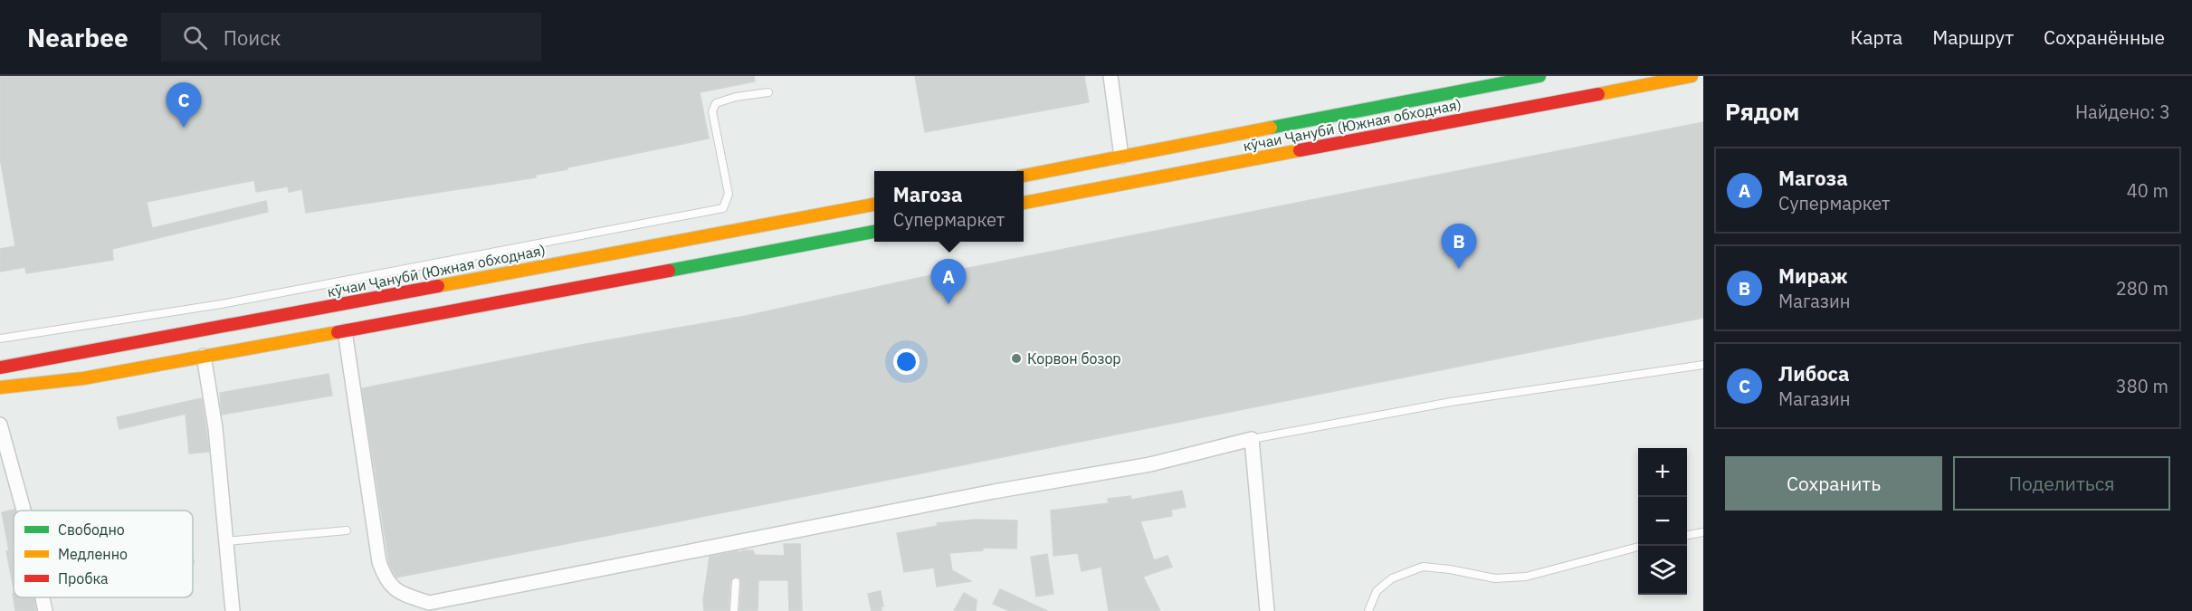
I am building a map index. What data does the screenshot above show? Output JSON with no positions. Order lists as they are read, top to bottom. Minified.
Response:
{"streets":{"main road":["кӯчаи Ҷанубӣ (Южная обходная)"]},"places":["Корвон бозор"],"legend":["Свободно","Медленно","Пробка"],"page":{"header":"Nearbee","search":"Поиск","nav":["Карта","Маршрут","Сохранённые"],"heading":["Рядом","Найдено: 3"],"pins":["C","B","A"],"list":[{"mark":"A","name":"Магоза","note":"Супермаркет","value":"40 m"},{"mark":"B","name":"Мираж","note":"Магазин","value":"280 m"},{"mark":"C","name":"Либоса","note":"Магазин","value":"380 m"}],"popup":["Магоза","Супермаркет"],"buttons":["Сохранить","Поделиться"],"map_buttons":["+","−"]}}
